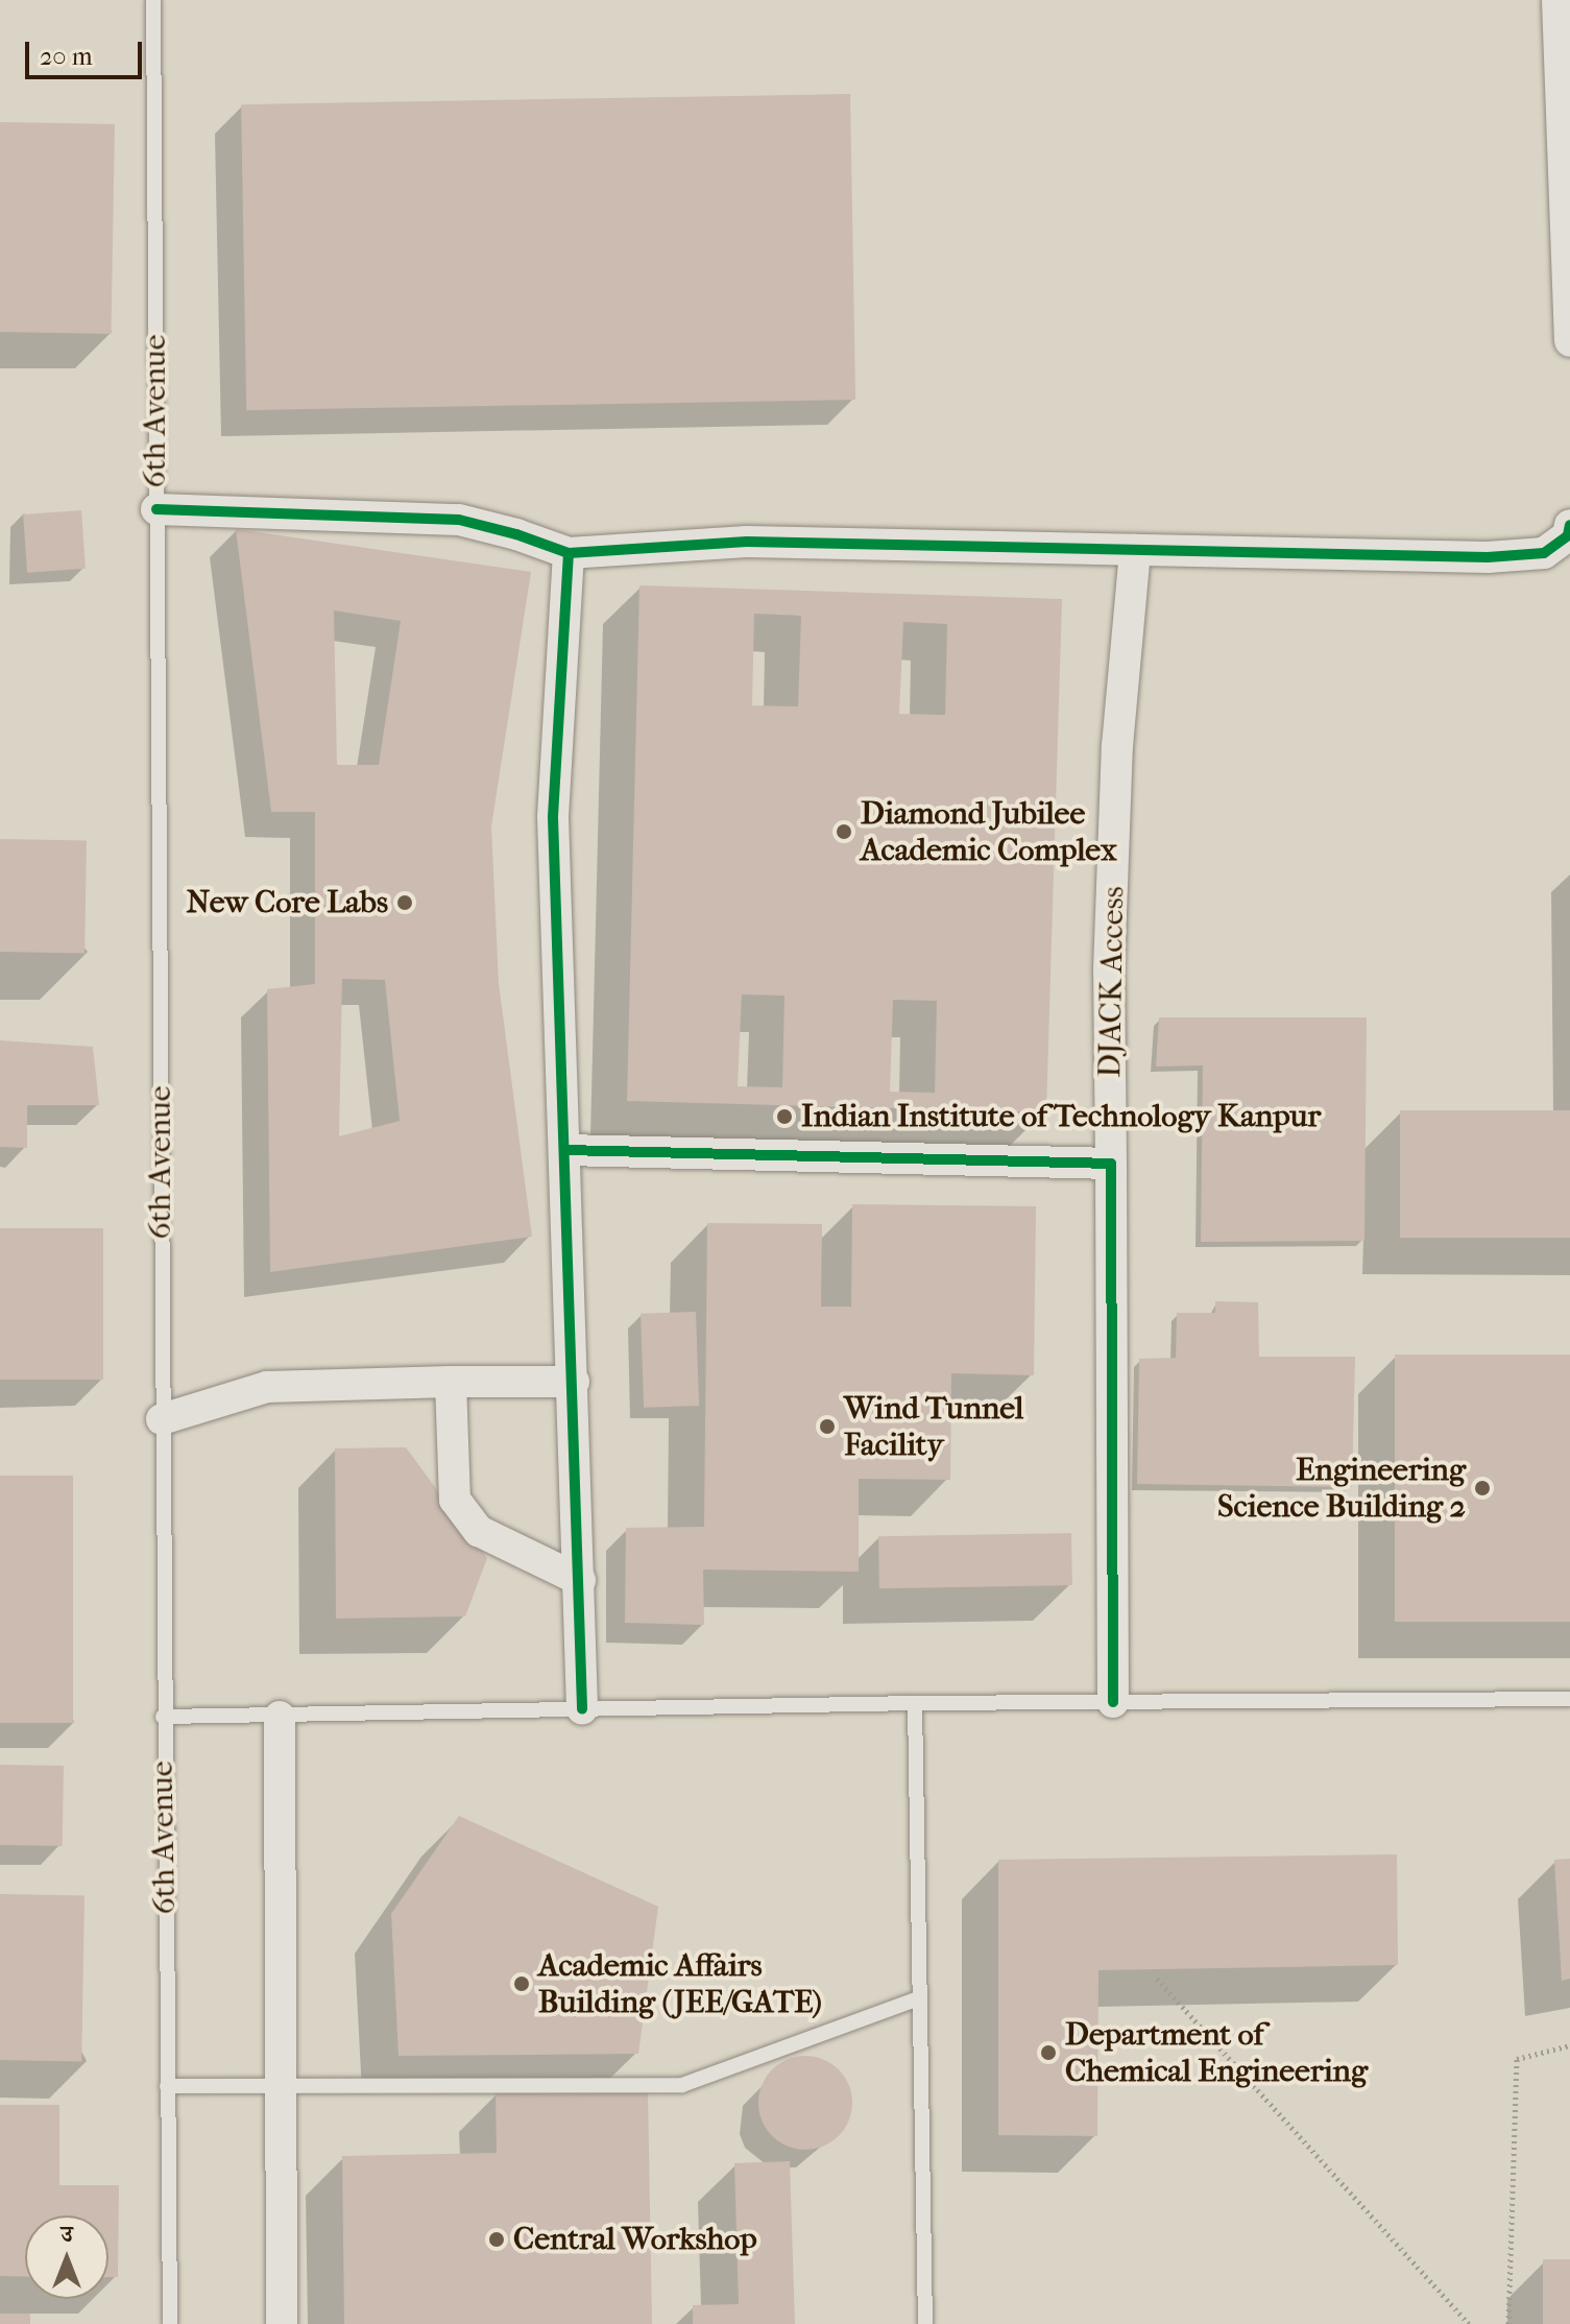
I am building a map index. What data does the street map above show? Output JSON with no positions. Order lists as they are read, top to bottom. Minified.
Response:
{"streets":{"street":["DJACK Access"],"lane":["6th Avenue"]},"places":["Diamond Jubilee Academic Complex","New Core Labs","Indian Institute of Technology Kanpur","Wind Tunnel Facility","Engineering Science Building 2","Academic Affairs Building (JEE/GATE)","Department of Chemical Engineering","Central Workshop"],"scale_bar":"20 m","north":"top"}
